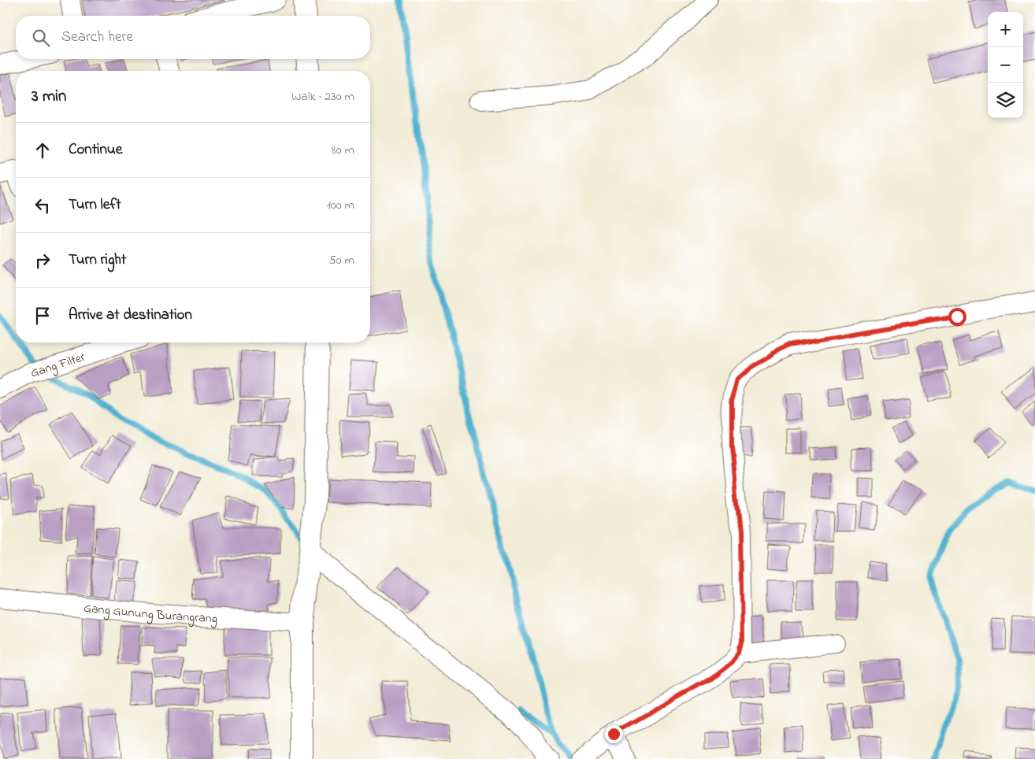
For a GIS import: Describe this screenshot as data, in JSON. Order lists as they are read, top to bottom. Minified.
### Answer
{"streets":{"street":["Gang Filter","Gang Gunung Burangrang"]},"page":{"map_buttons":["+","−"],"search":"Search here","heading":["3 min","Walk · 230 m"],"list":[["Continue","80 m"],["Turn left","100 m"],["Turn right","50 m"],"Arrive at destination"]}}
